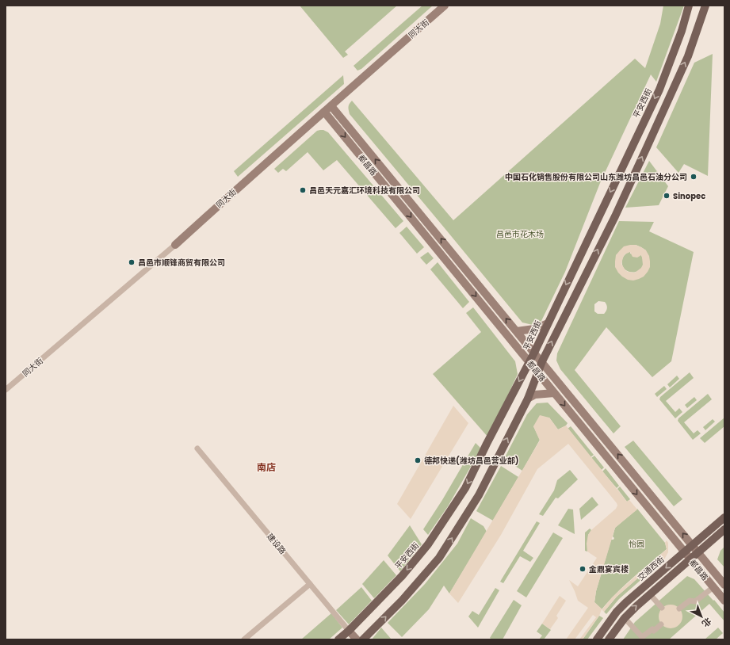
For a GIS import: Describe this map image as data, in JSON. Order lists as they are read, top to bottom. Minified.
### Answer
{"streets":{"main road":["平安西街","交通西街"],"street":["同大街","都昌路","建设路"]},"crossings":[["同大街","都昌路"],["平安西街","都昌路"],["平安西街","建设路"],["都昌路","交通西街"]],"districts":["南店"],"parks":["昌邑市花木场","怡园"],"places":["中国石化销售股份有限公司山东潍坊昌邑石油分公司","昌邑天元嘉汇环境科技有限公司","Sinopec","昌邑市顺锋商贸有限公司","德邦快递(潍坊昌邑营业部)","金鼎宴宾楼"],"north":"bottom right"}
